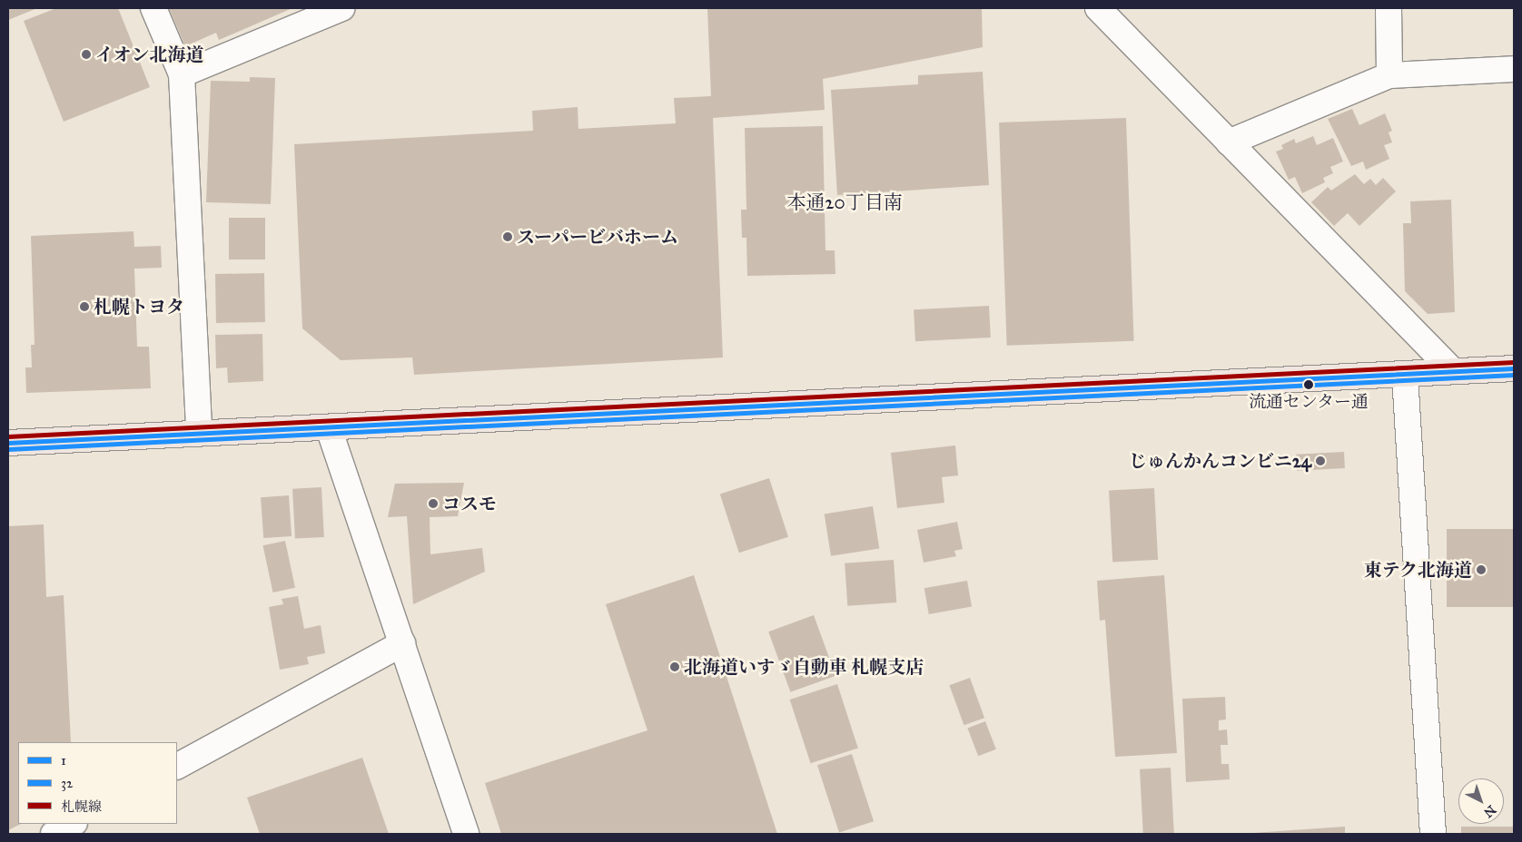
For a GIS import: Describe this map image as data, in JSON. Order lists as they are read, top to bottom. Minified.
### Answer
{"districts":["本通20丁目南"],"places":["イオン北海道","スーパービバホーム","札幌トヨタ","流通センター通","じゅんかんコンビニ24","コスモ","東テク北海道","北海道いすゞ自動車 札幌支店"],"lines":["transit line 札幌線","transit line 1","transit line 32"],"legend":["1","32","札幌線"],"north":"bottom right"}
